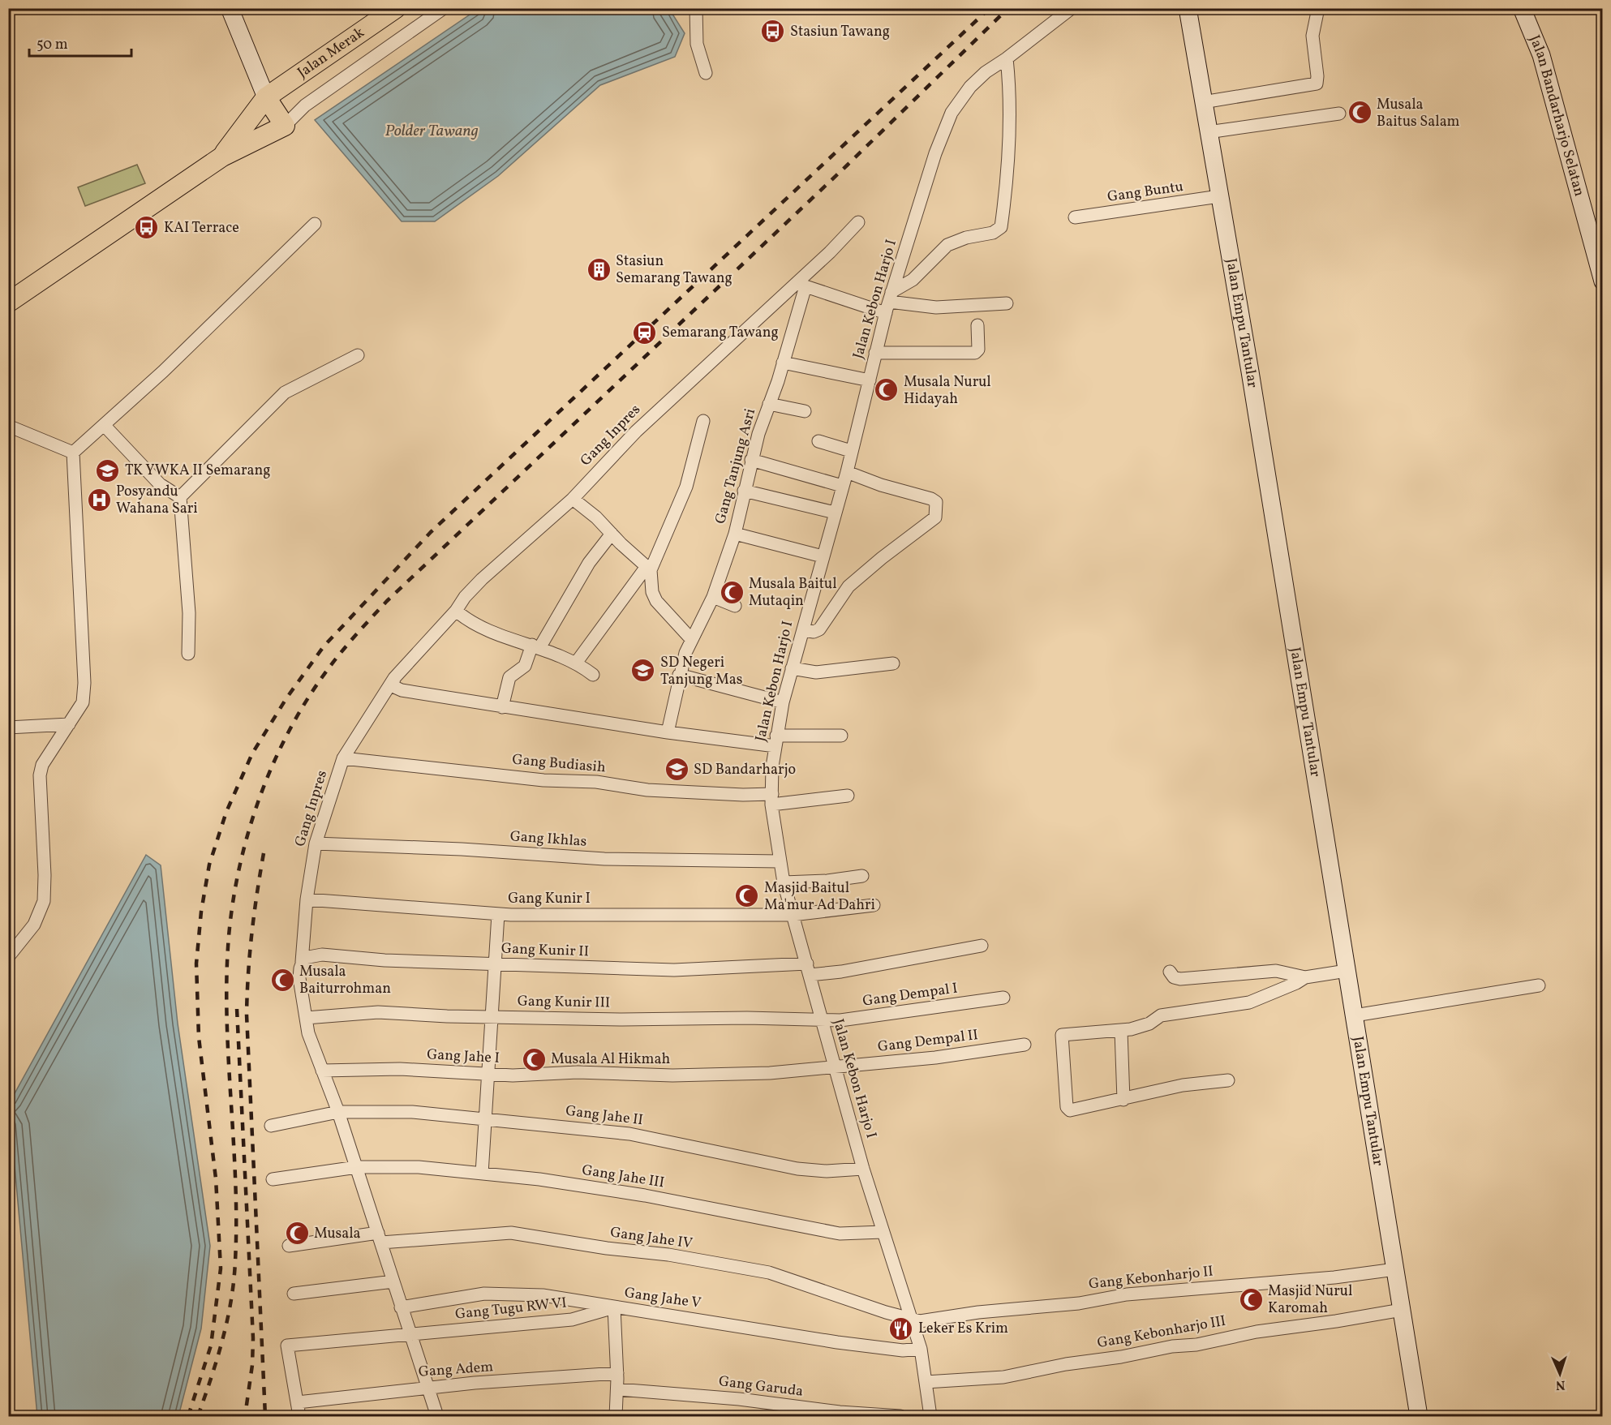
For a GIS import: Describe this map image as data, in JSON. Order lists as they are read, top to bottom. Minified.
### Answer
{"streets":{"main road":["Jalan Merak"],"street":["Jalan Bandarharjo Selatan","Gang Buntu","Jalan Kebon Harjo I","Jalan Empu Tantular","Gang Inpres","Gang Tanjung Asri","Gang Budiasih","Gang Ikhlas","Gang Kunir I","Gang Kunir II","Gang Dempal I","Gang Kunir III","Gang Dempal II","Gang Jahe I","Gang Jahe II","Gang Jahe III","Gang Jahe IV","Gang Kebonharjo II","Gang Jahe V","Gang Tugu RW VI","Gang Kebonharjo III","Gang Adem","Gang Garuda"]},"crossings":[["Gang Buntu","Jalan Empu Tantular"],["Jalan Kebon Harjo I","Gang Budiasih"],["Jalan Kebon Harjo I","Gang Ikhlas"],["Jalan Kebon Harjo I","Gang Kunir I"],["Jalan Kebon Harjo I","Gang Kunir II"],["Jalan Kebon Harjo I","Gang Dempal I"],["Jalan Kebon Harjo I","Gang Kunir III"],["Jalan Kebon Harjo I","Gang Dempal II"],["Jalan Kebon Harjo I","Gang Jahe I"],["Jalan Kebon Harjo I","Gang Jahe II"],["Jalan Kebon Harjo I","Gang Jahe III"],["Jalan Kebon Harjo I","Gang Jahe IV"],["Jalan Kebon Harjo I","Gang Kebonharjo II"],["Jalan Kebon Harjo I","Gang Jahe V"],["Jalan Kebon Harjo I","Gang Kebonharjo III"],["Jalan Empu Tantular","Gang Kebonharjo II"],["Jalan Empu Tantular","Gang Kebonharjo III"],["Gang Inpres","Gang Tanjung Asri"],["Gang Inpres","Gang Budiasih"],["Gang Inpres","Gang Ikhlas"],["Gang Inpres","Gang Kunir I"],["Gang Inpres","Gang Kunir II"],["Gang Dempal I","Gang Kunir III"],["Gang Dempal II","Gang Jahe I"],["Gang Jahe IV","Gang Kebonharjo II"],["Gang Jahe V","Gang Tugu RW VI"],["Gang Tugu RW VI","Gang Adem"]],"water":["Polder Tawang"],"places":{"bus stop":["Stasiun Tawang","KAI Terrace"],"mosque":["Musala Baitus Salam","Musala Nurul Hidayah","Musala Baitul Mutaqin","Masjid Baitul Ma'mur Ad Dahri","Musala Baiturrohman","Musala Al Hikmah","Musala","Masjid Nurul Karomah"],"building":["Stasiun Semarang Tawang"],"station":["Semarang Tawang"],"school or university":["TK YWKA II Semarang","SD Negeri Tanjung Mas","SD Bandarharjo"],"hospital":["Posyandu Wahana Sari"],"restaurant":["Leker Es Krim"]},"scale_bar":"50 m","north":"bottom"}
